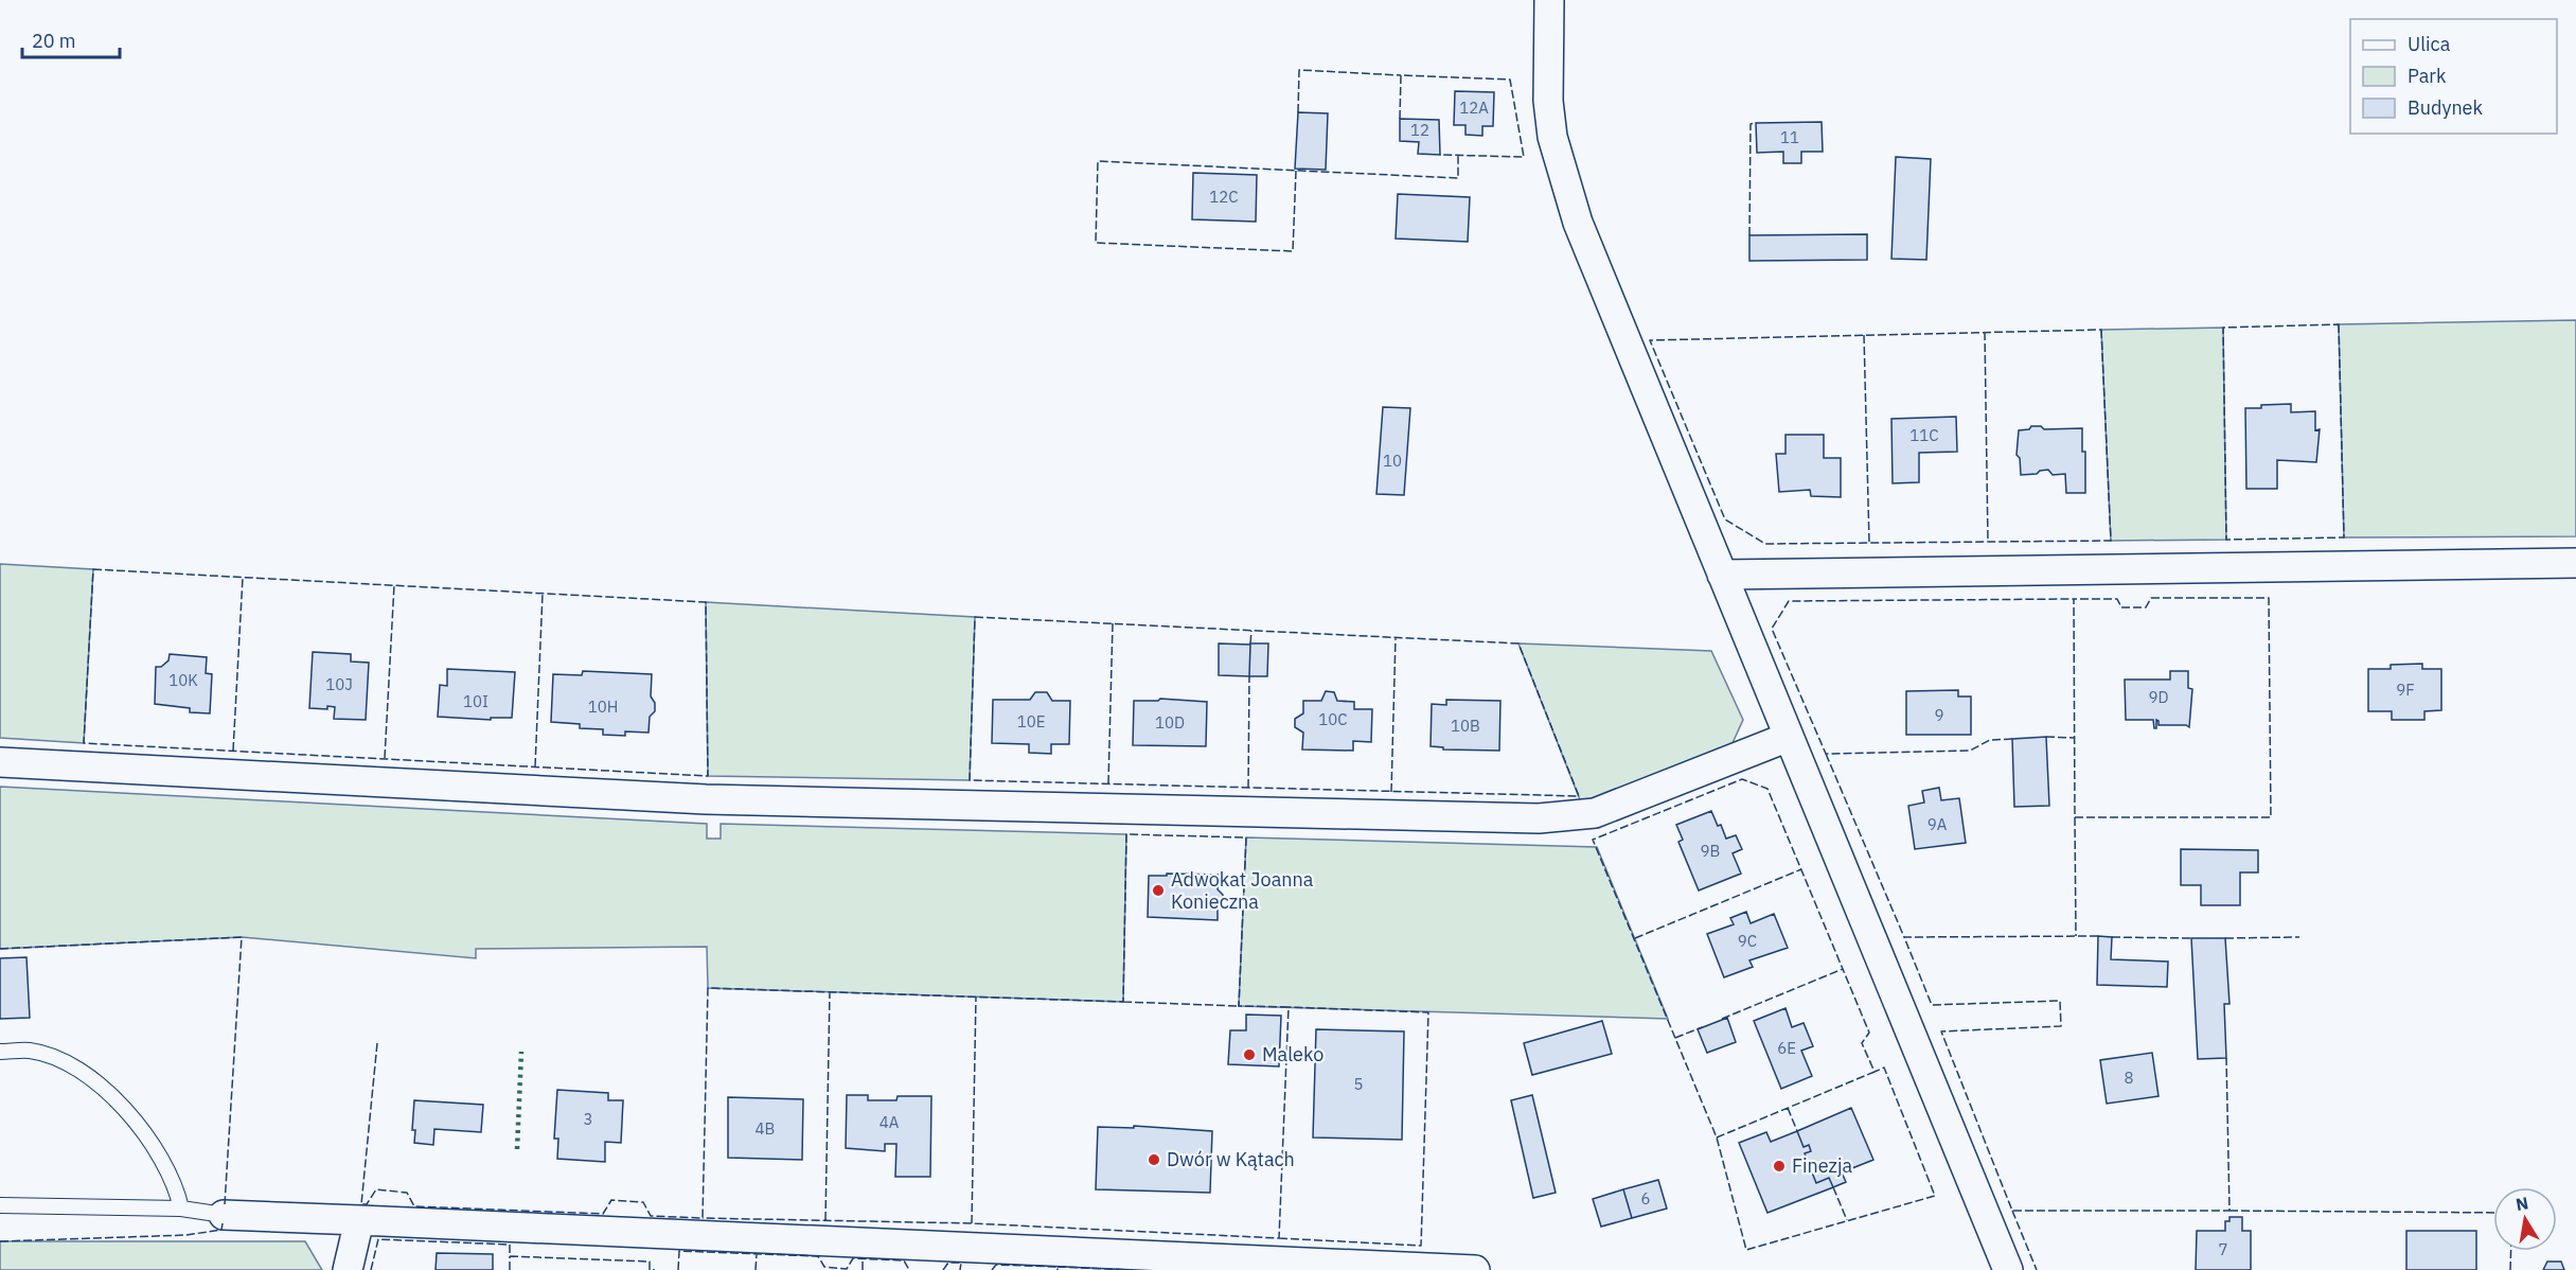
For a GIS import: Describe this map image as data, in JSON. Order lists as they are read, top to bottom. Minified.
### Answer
{"places":["Adwokat Joanna Konieczna","Maleko","Dwór w Kątach","Finezja"],"house_numbers":["12A","12","11","12C","11C","10","10K","10J","9F","9D","10I","10H","9","10C","10E","10D","10B","9A","9B","9C","6E","8","5","3","4A","4B","6","7"],"legend":["Ulica","Park","Budynek"],"scale_bar":"20 m","north":"top"}
